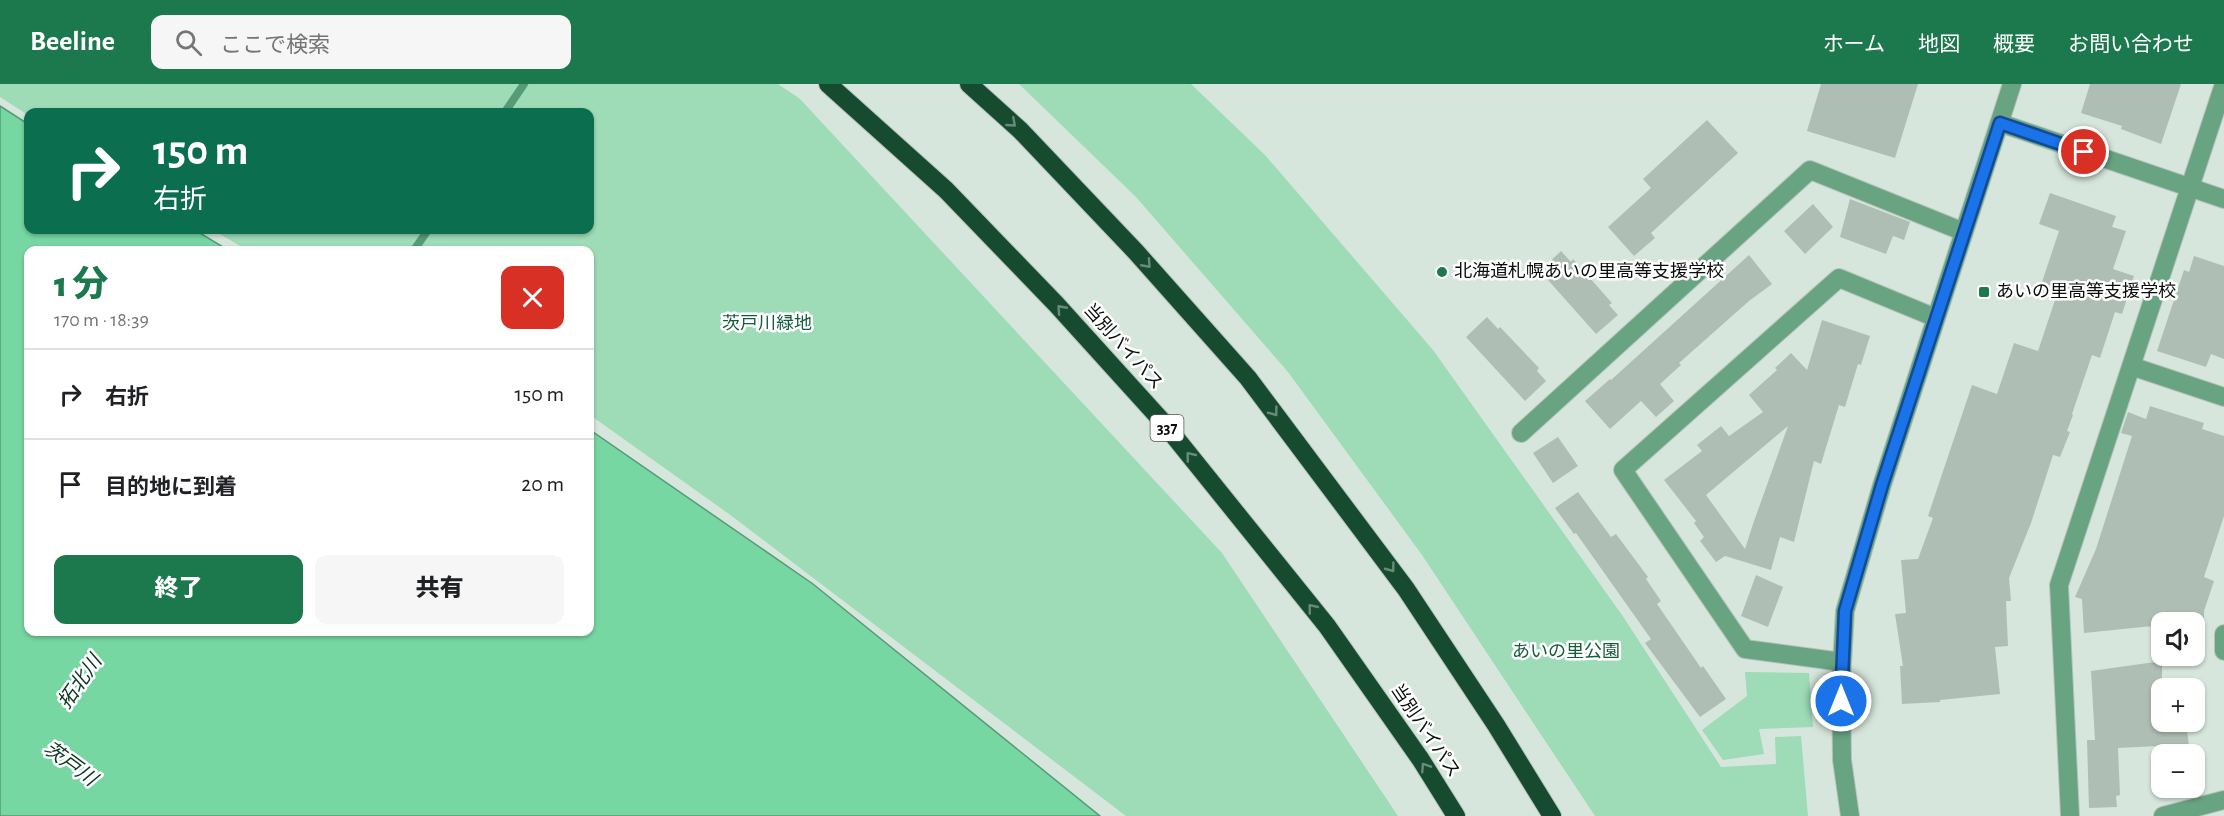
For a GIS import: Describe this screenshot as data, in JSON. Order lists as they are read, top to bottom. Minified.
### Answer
{"streets":{"highway":["当別バイパス","337"]},"water":["拓北川","茨戸川"],"parks":["茨戸川緑地","あいの里公園"],"places":{"other":["北海道札幌あいの里高等支援学校"],"transit":["あいの里高等支援学校"]},"page":{"header":"Beeline","search":"ここで検索","nav":["ホーム","地図","概要","お問い合わせ"],"turn":["150 m","右折"],"heading":["1 分","170 m · 18:39"],"list":[{"name":"右折","value":"150 m"},{"name":"目的地に到着","value":"20 m"}],"buttons":["終了","共有"],"map_buttons":["+","−"]}}
